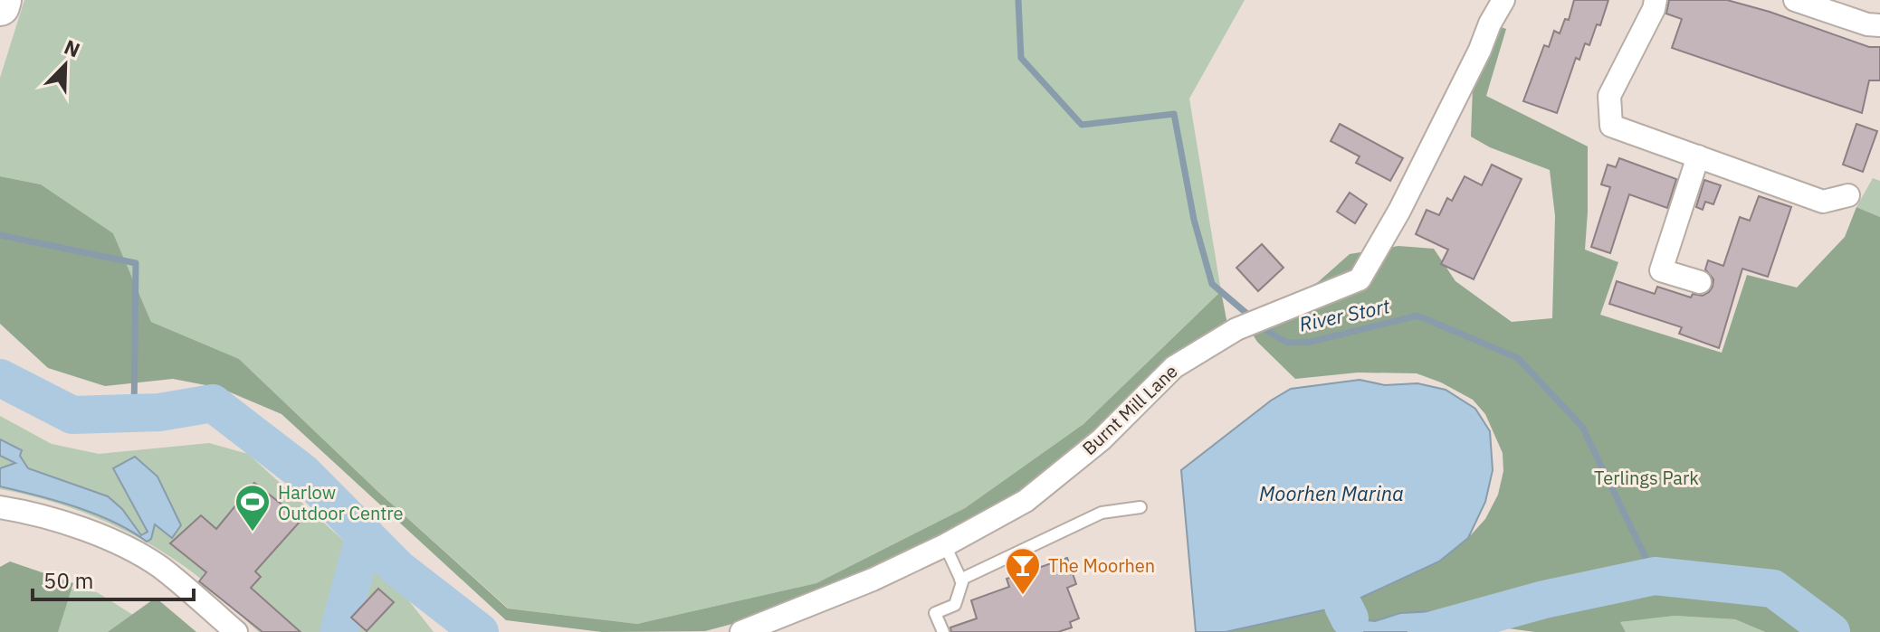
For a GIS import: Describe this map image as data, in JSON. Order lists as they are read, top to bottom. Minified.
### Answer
{"streets":{"street":["Burnt Mill Lane"]},"water":["River Stort","Moorhen Marina"],"parks":["Terlings Park"],"places":{"sports":["Harlow Outdoor Centre"],"bar":["The Moorhen"]},"scale_bar":"50 m","north":"top right"}
